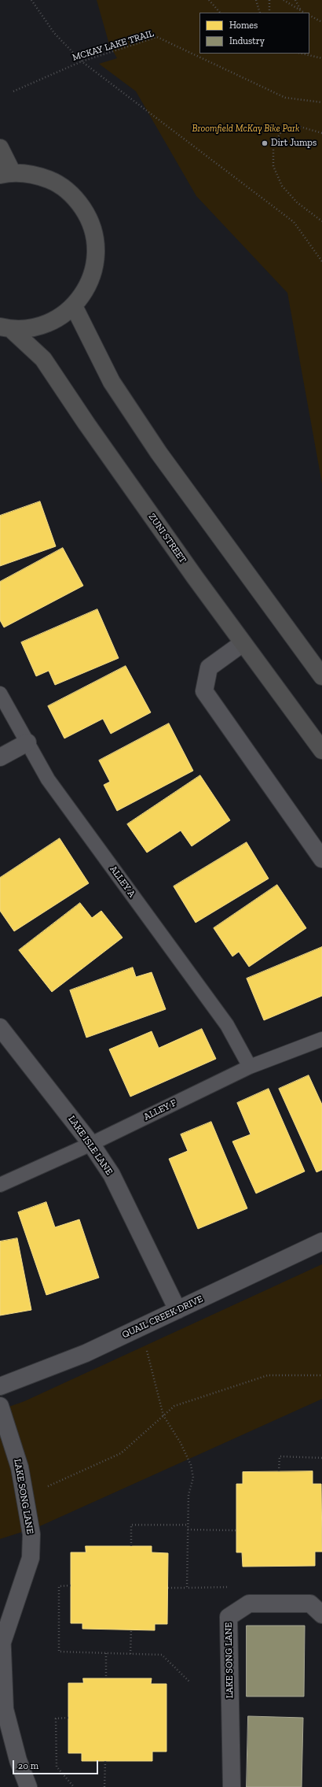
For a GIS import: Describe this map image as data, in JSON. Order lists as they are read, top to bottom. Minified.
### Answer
{"streets":{"main road":["ZUNI STREET"],"street":["LAKE ISLE LANE","QUAIL CREEK DRIVE","LAKE SONG LANE"],"lane":["ALLEY A","ALLEY F"],"path":["MCKAY LAKE TRAIL"]},"crossings":[["ALLEY A","ALLEY F"],["ALLEY F","LAKE ISLE LANE"],["LAKE ISLE LANE","QUAIL CREEK DRIVE"]],"parks":["Broomfield McKay Bike Park"],"places":["Dirt Jumps"],"legend":["Homes","Industry"],"scale_bar":"20 m"}
